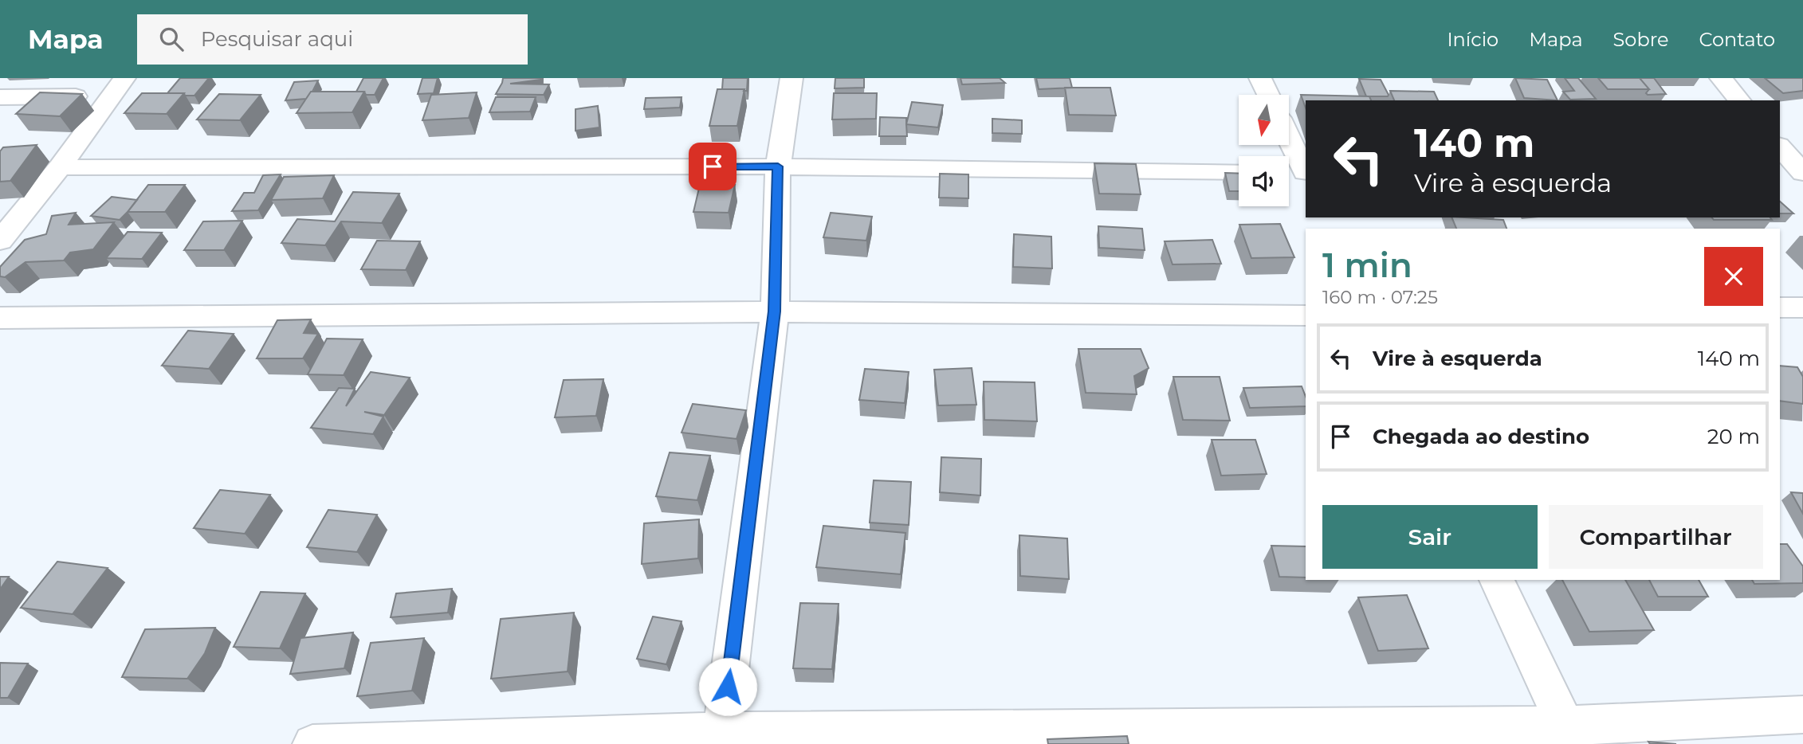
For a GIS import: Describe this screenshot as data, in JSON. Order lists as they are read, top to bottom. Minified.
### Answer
{"north":"bottom","page":{"header":"Mapa","search":"Pesquisar aqui","nav":["Início","Mapa","Sobre","Contato"],"turn":["140 m","Vire à esquerda"],"heading":["1 min","160 m · 07:25"],"list":[{"name":"Vire à esquerda","value":"140 m"},{"name":"Chegada ao destino","value":"20 m"}],"buttons":["Sair","Compartilhar"]}}
